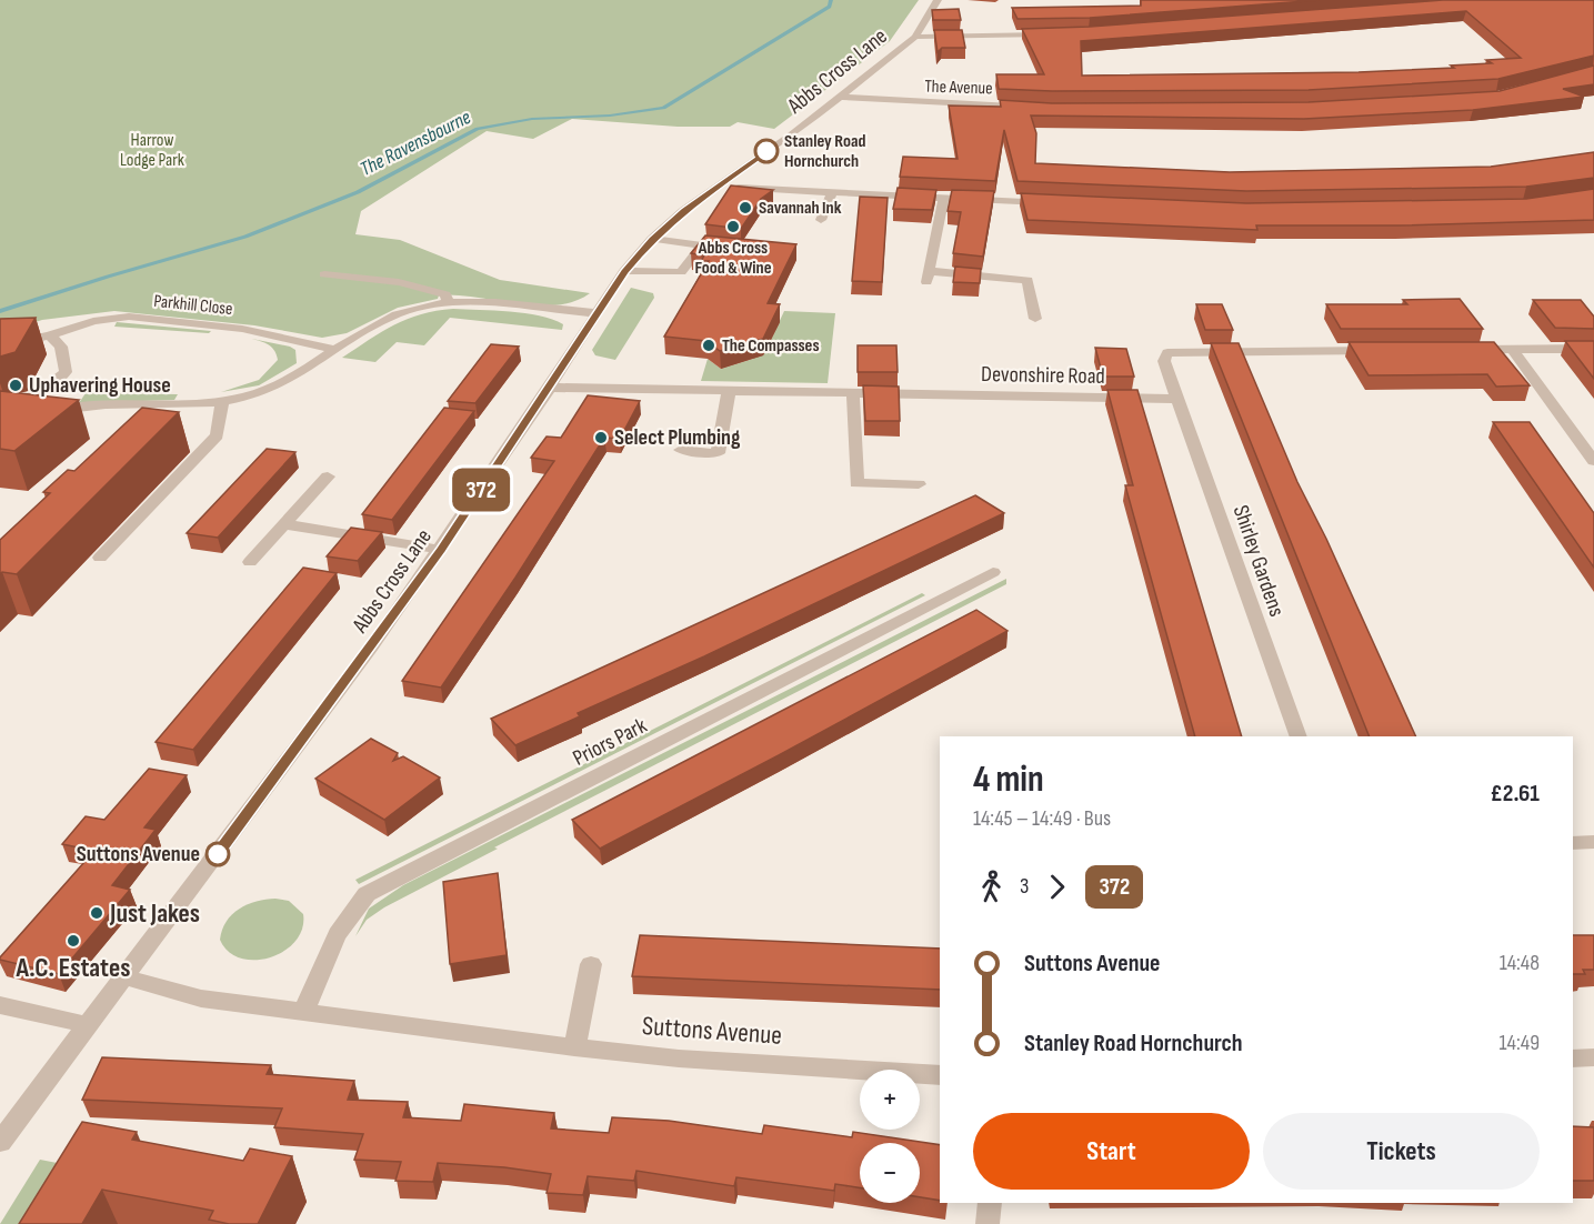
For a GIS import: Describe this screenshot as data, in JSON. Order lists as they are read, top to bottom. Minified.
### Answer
{"streets":{"street":["Abbs Cross Lane","The Avenue","Parkhill Close","Devonshire Road","Shirley Gardens","Priors Park","Suttons Avenue"]},"crossings":[["Abbs Cross Lane","The Avenue"],["Abbs Cross Lane","Devonshire Road"],["Abbs Cross Lane","Suttons Avenue"],["Devonshire Road","Shirley Gardens"],["Priors Park","Suttons Avenue"]],"water":["The Ravensbourne"],"parks":["Harrow Lodge Park"],"places":["Stanley Road Hornchurch","Savannah Ink","Abbs Cross Food & Wine","The Compasses","Uphavering House","Select Plumbing","Suttons Avenue","Just Jakes","A.C. Estates"],"lines":["bus line 372"],"page":{"on_map":"372","heading":["4 min","14:45 – 14:49 · Bus","£2.61"],"legs":["3","372"],"list":[{"name":"Suttons Avenue","value":"14:48"},{"name":"Stanley Road Hornchurch","value":"14:49"}],"map_buttons":["+","−"],"buttons":["Start","Tickets"]}}
